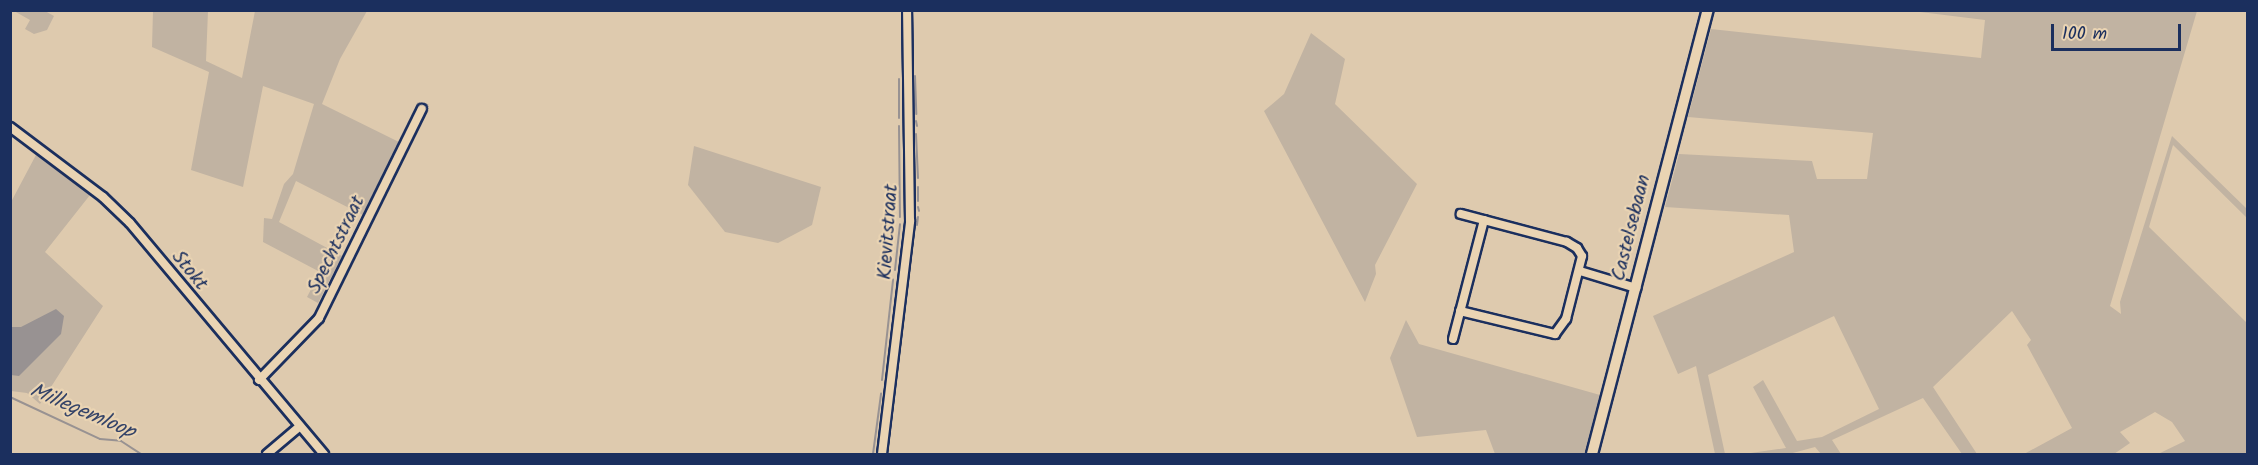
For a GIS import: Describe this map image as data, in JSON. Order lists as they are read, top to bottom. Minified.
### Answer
{"streets":{"street":["Castelsebaan","Kievitstraat","Spechtstraat","Stokt"]},"crossings":[["Spechtstraat","Stokt"]],"water":["Millegemloop"],"scale_bar":"100 m"}
